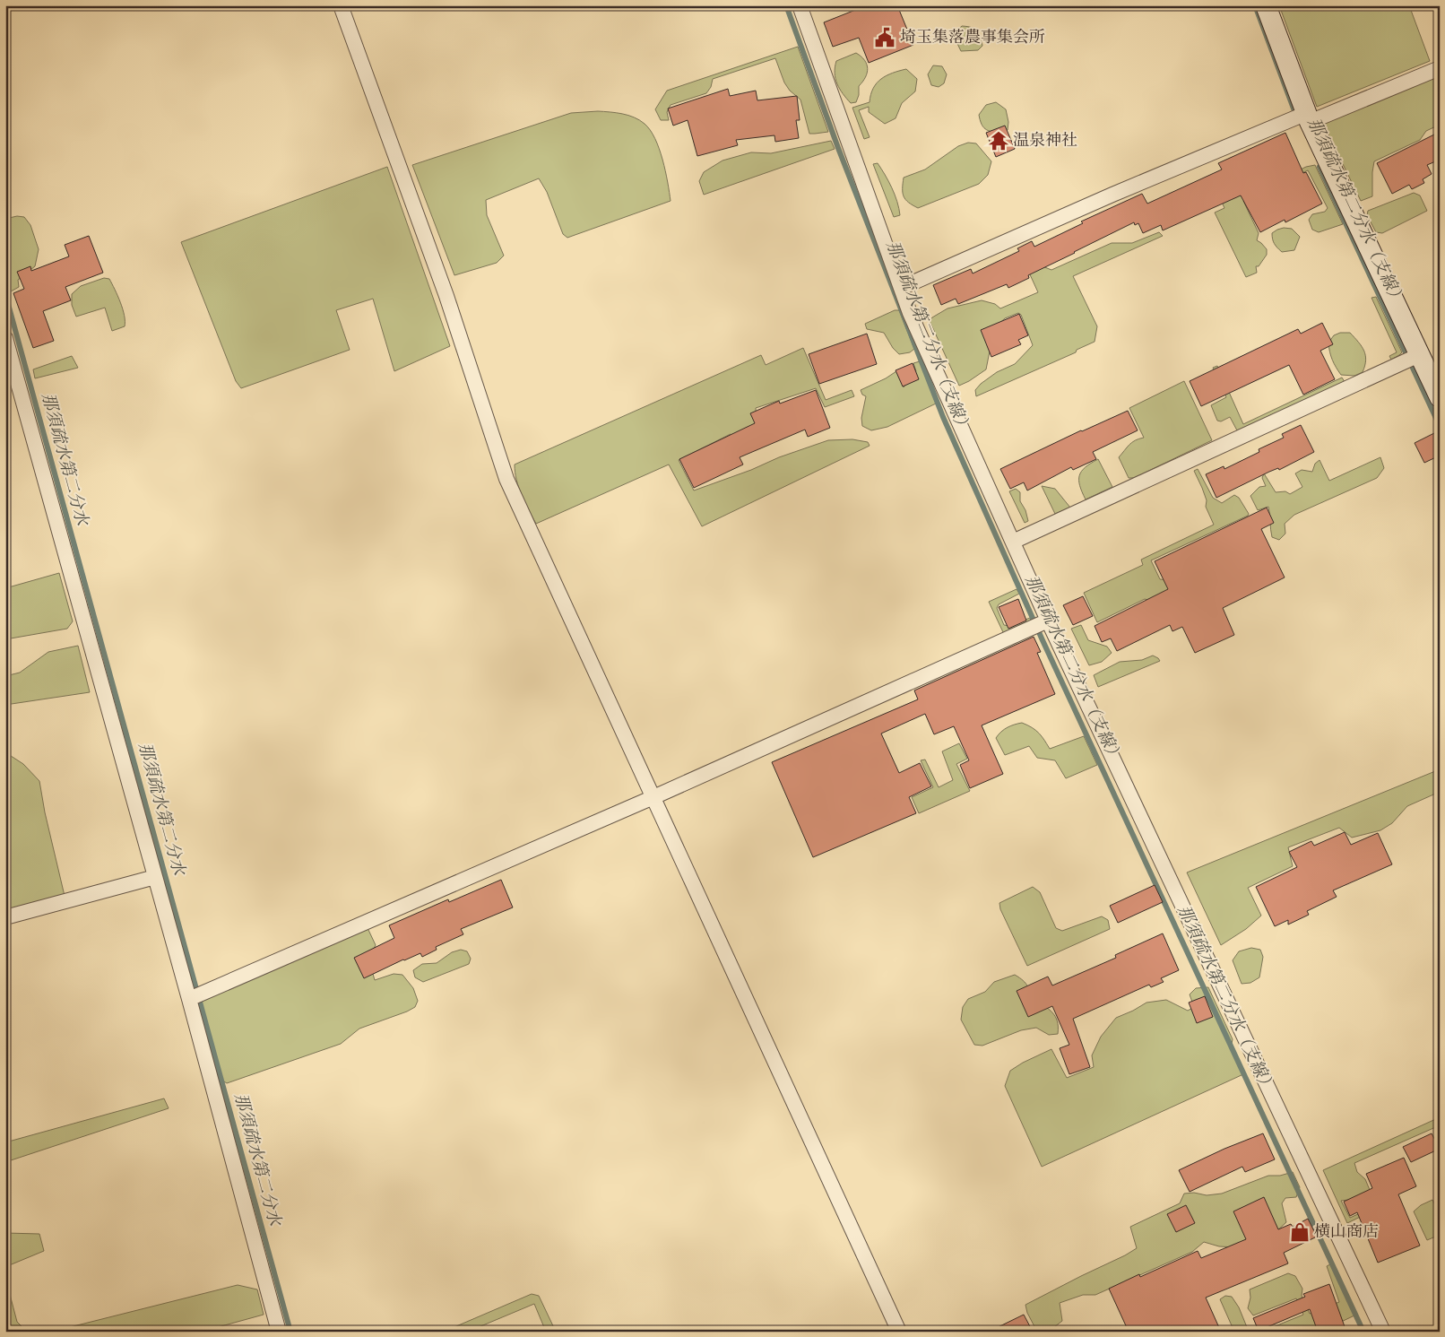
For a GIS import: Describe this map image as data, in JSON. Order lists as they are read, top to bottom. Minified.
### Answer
{"water":["那須疏水第二分水（支線）","那須疏水第二分水"],"places":{"public building":["埼玉集落農事集会所"],"temple":["温泉神社"],"shop":["横山商店"]}}
